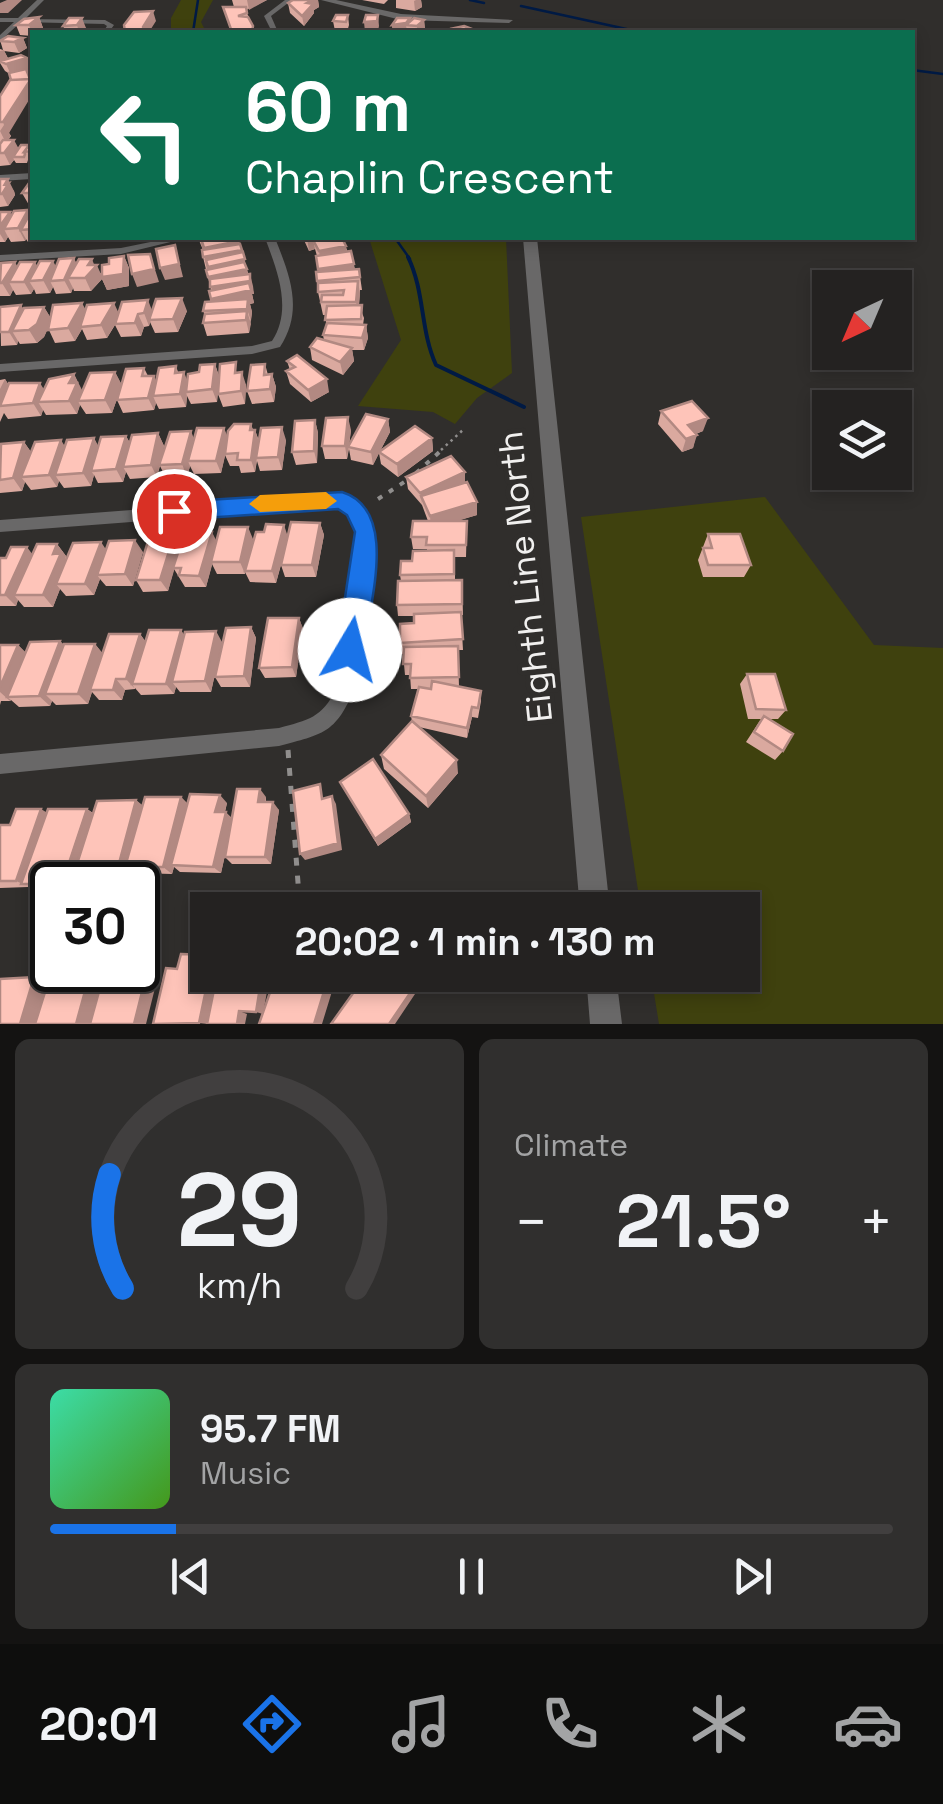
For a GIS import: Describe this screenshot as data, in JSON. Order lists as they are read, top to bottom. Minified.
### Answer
{"streets":{"street":["Eighth Line North"]},"north":"bottom left","page":{"turn":["60 m","Chaplin Crescent"],"limit":"30","trip":"20:02 · 1 min · 130 m","tile":"Climate","heat":["−","21.5°","+"],"song":["95.7 FM","Music"],"tabs":"20:01","gauge":["29","km/h"]}}
